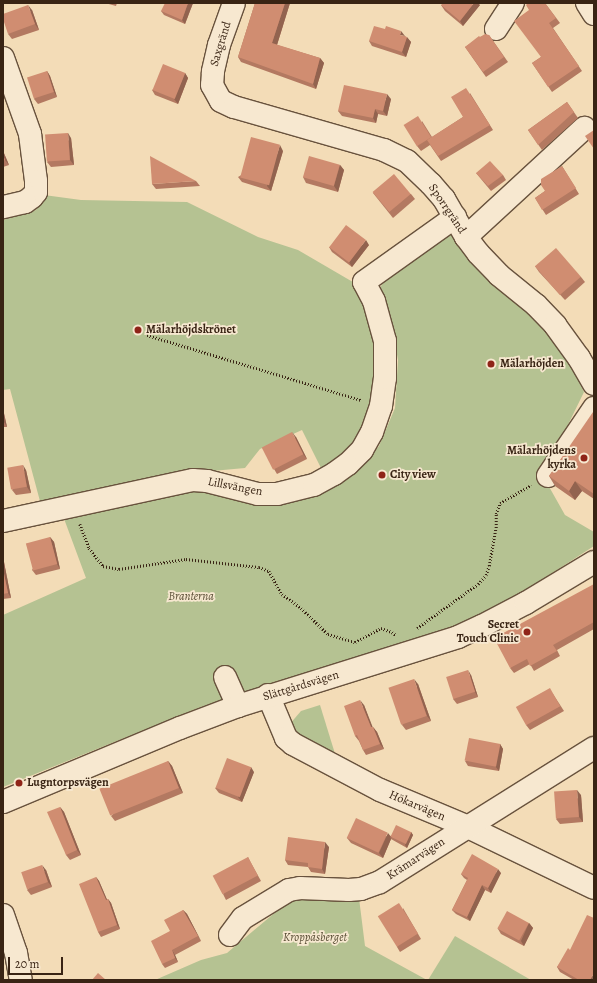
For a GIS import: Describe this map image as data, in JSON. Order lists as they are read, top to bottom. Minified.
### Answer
{"streets":{"street":["Saxgränd","Sporrgränd","Lillsvängen","Slättgårdsvägen","Hökarvägen","Krämarvägen"]},"crossings":[["Saxgränd","Sporrgränd"],["Sporrgränd","Lillsvängen"],["Slättgårdsvägen","Hökarvägen"],["Hökarvägen","Krämarvägen"]],"parks":["Branterna","Kroppåsberget"],"places":["Mälarhöjdskrönet","Mälarhöjden","Mälarhöjdens kyrka","City view","Secret Touch Clinic","Lugntorpsvägen"],"scale_bar":"20 m"}
